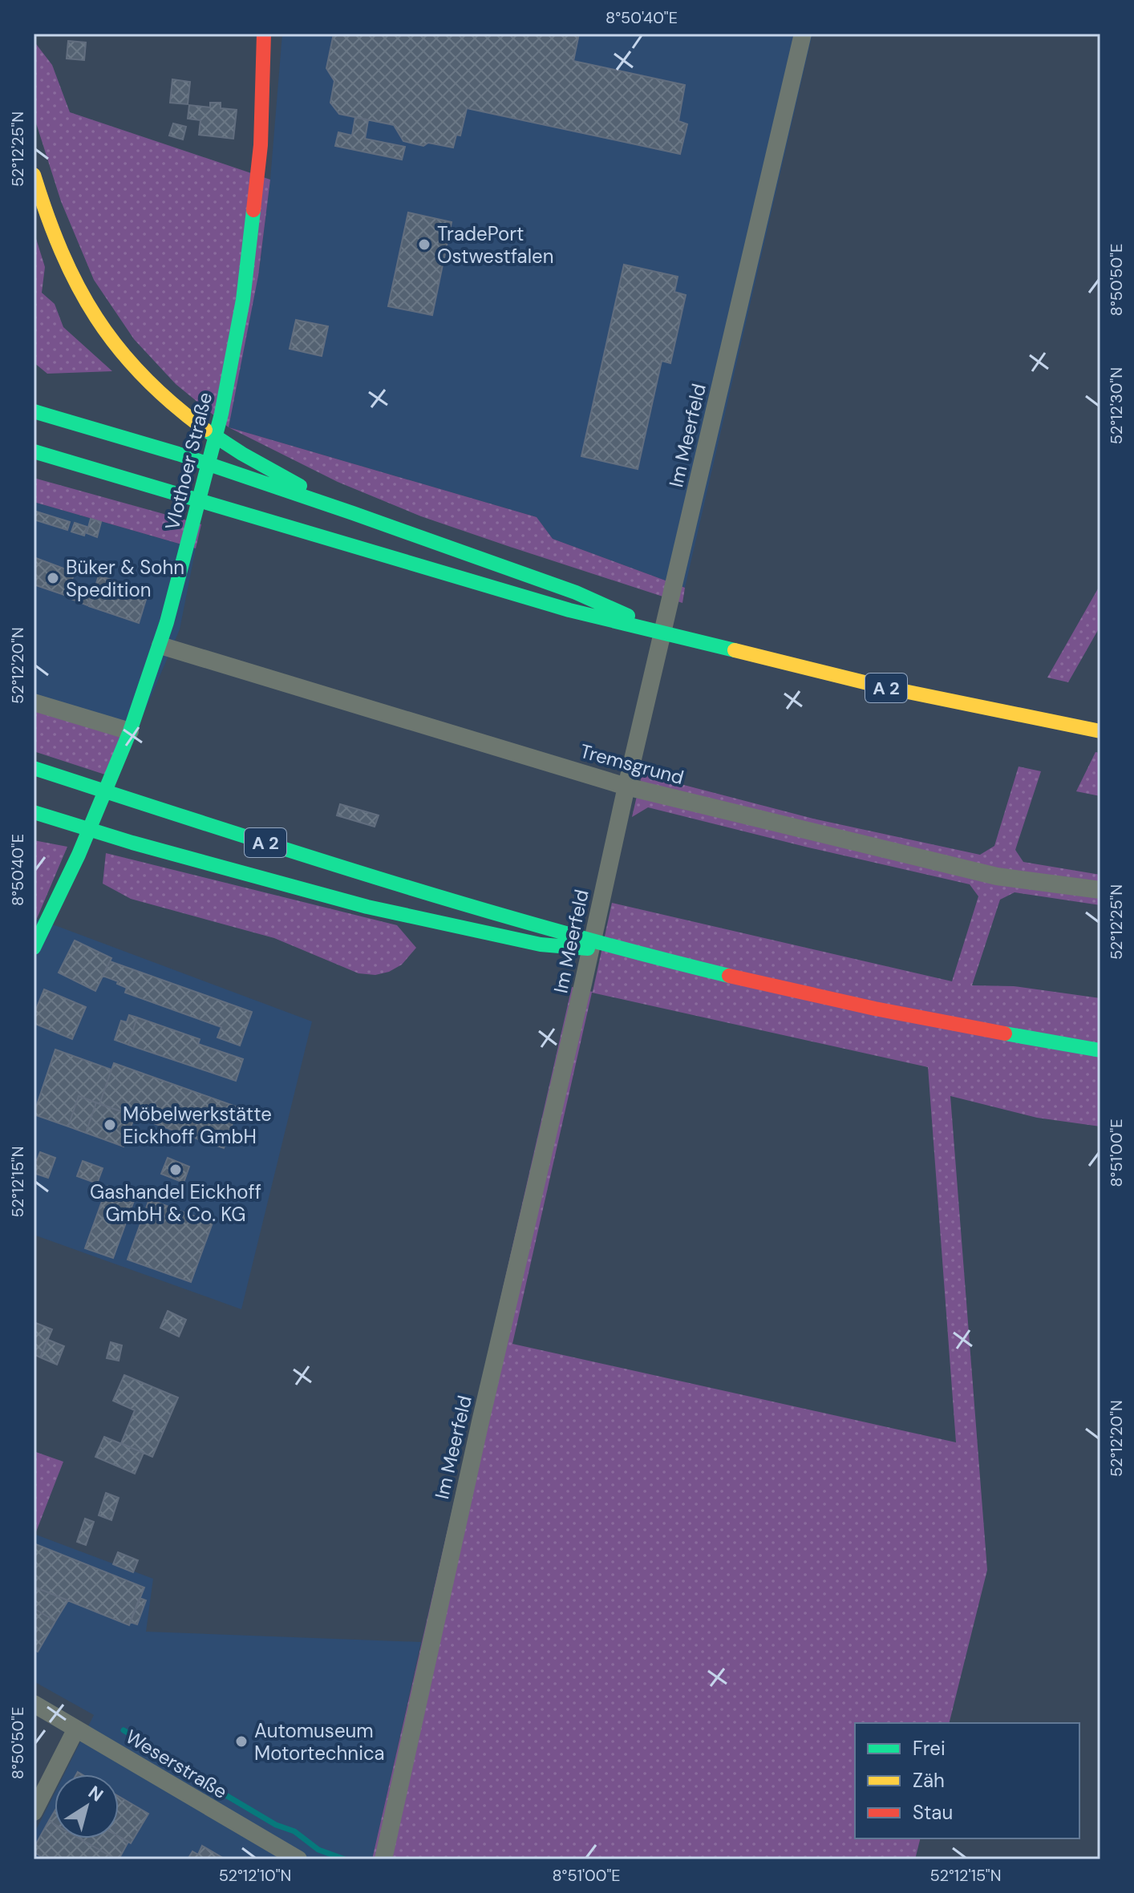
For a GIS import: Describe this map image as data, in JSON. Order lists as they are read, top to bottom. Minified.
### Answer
{"streets":{"main road":["Vlothoer Straße","A 2"],"street":["Im Meerfeld","Tremsgrund","Weserstraße"]},"crossings":[["Im Meerfeld","Tremsgrund"],["Vlothoer Straße","Tremsgrund"]],"places":["TradePort Ostwestfalen","Büker & Sohn Spedition","Möbelwerkstätte Eickhoff GmbH","Gashandel Eickhoff GmbH & Co. KG","Automuseum Motortechnica"],"legend":["Frei","Zäh","Stau"],"north":"top right","coordinates":["8°50'40\"E","52°12'25\"N","8°50'50\"E","52°12'30\"N","52°12'20\"N","8°51'00\"E","52°12'15\"N","52°12'10\"N"]}
